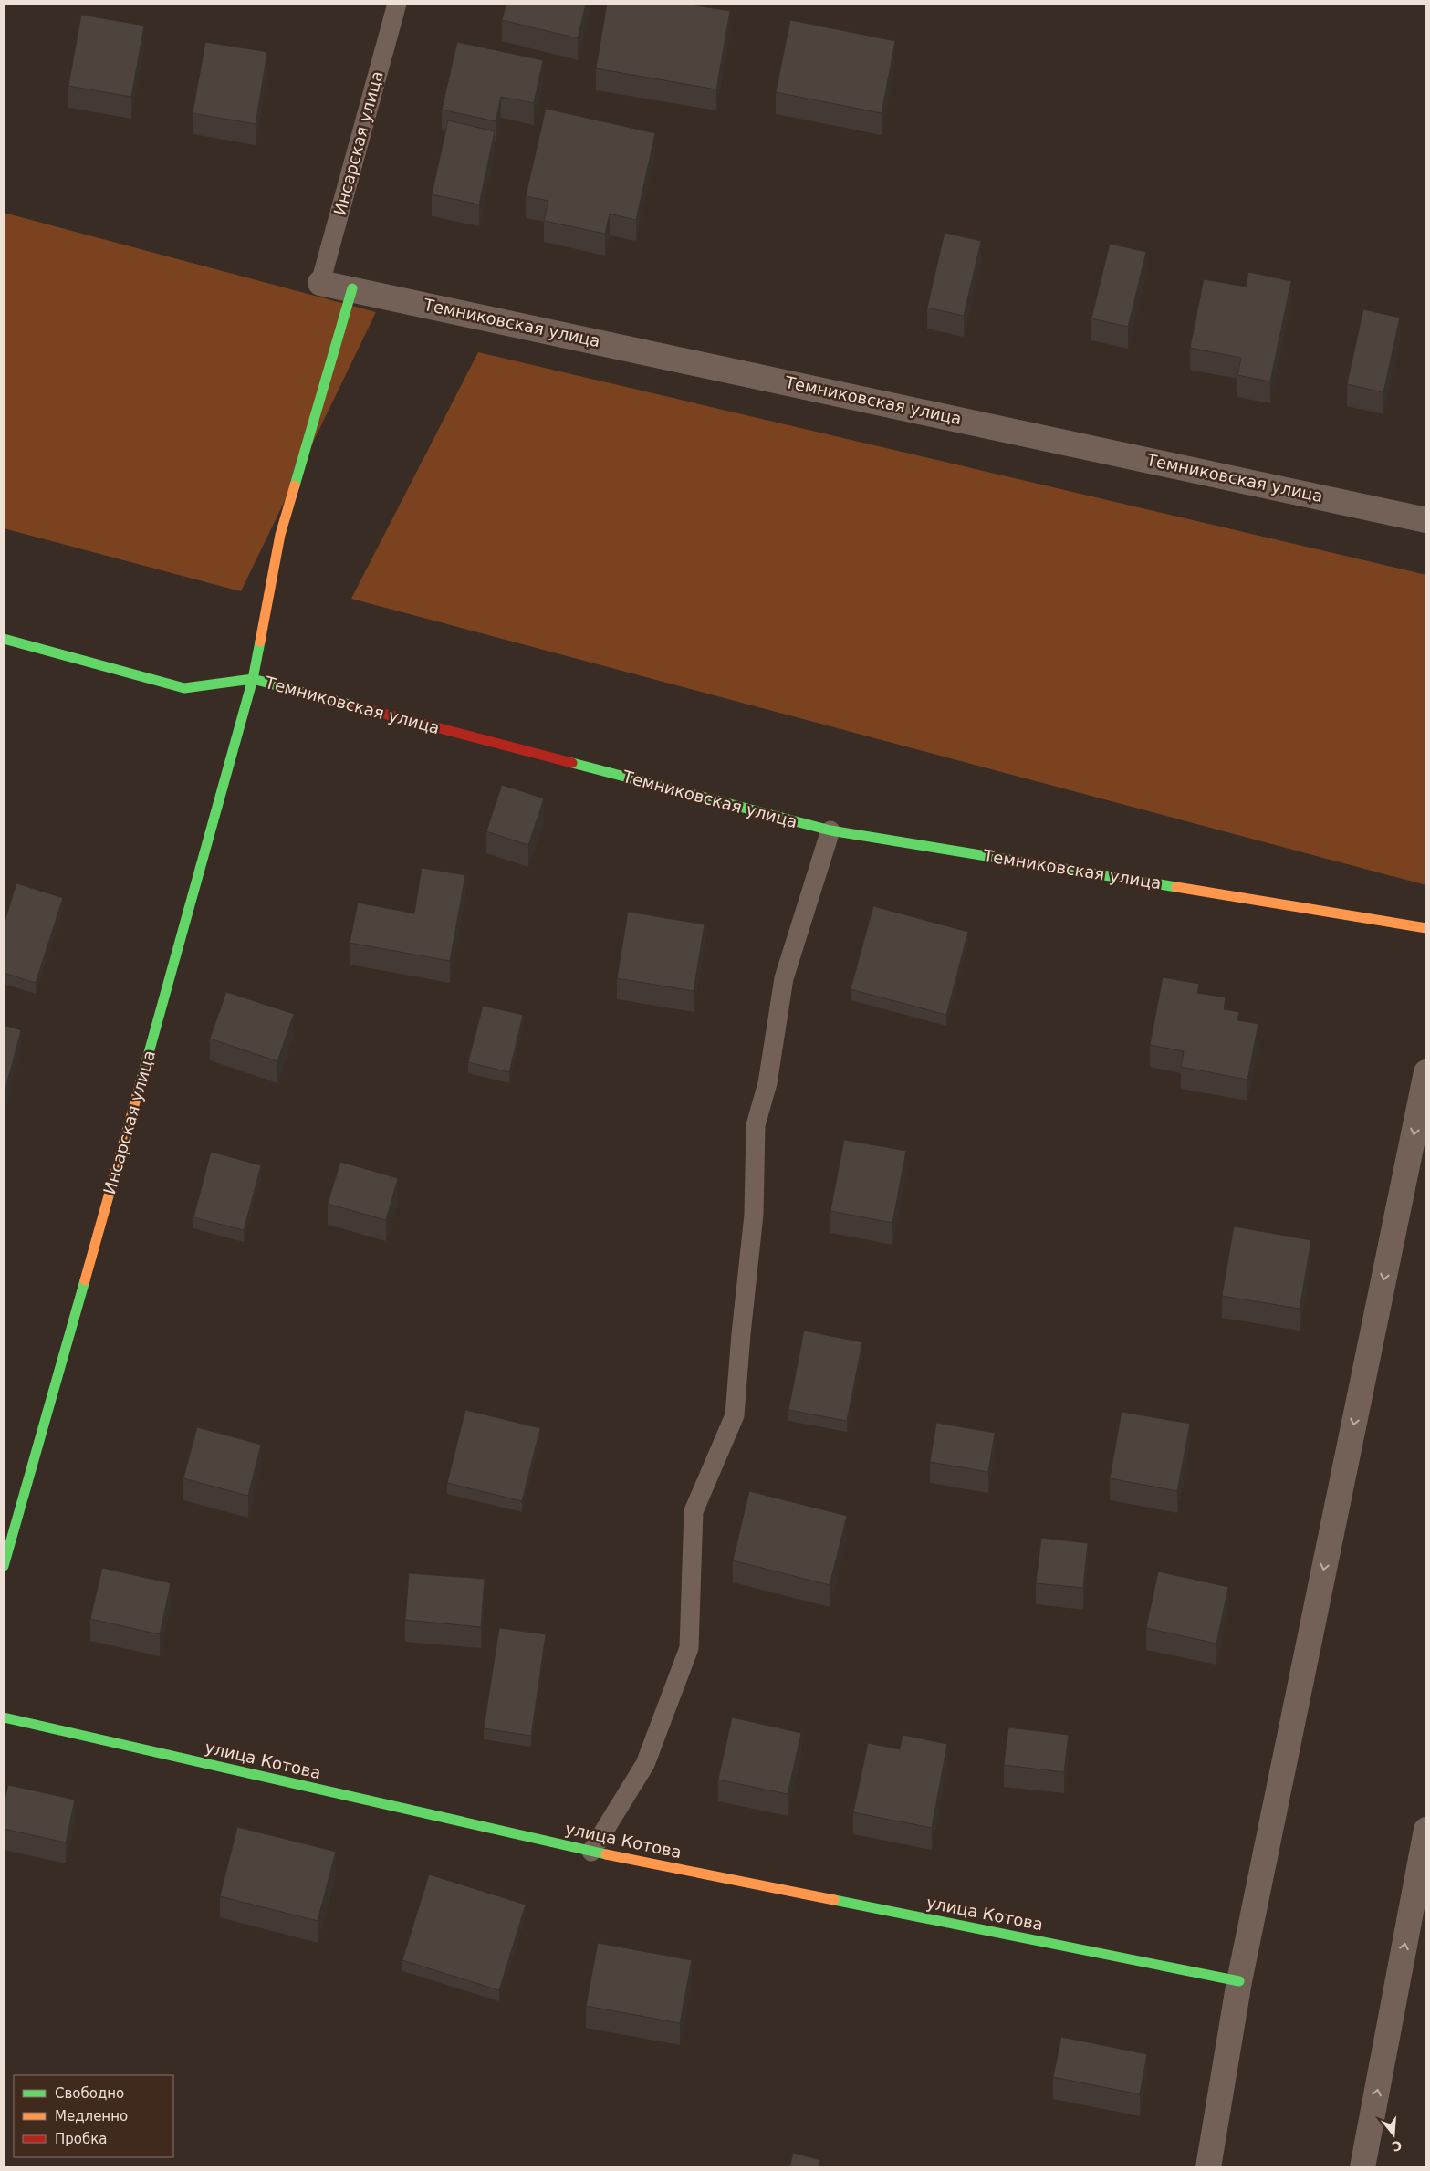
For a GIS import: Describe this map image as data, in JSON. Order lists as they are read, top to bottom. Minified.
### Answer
{"streets":{"street":["Инсарская улица","Темниковская улица","улица Котова"]},"crossings":[["Инсарская улица","Темниковская улица"]],"legend":["Свободно","Медленно","Пробка"],"north":"bottom"}
